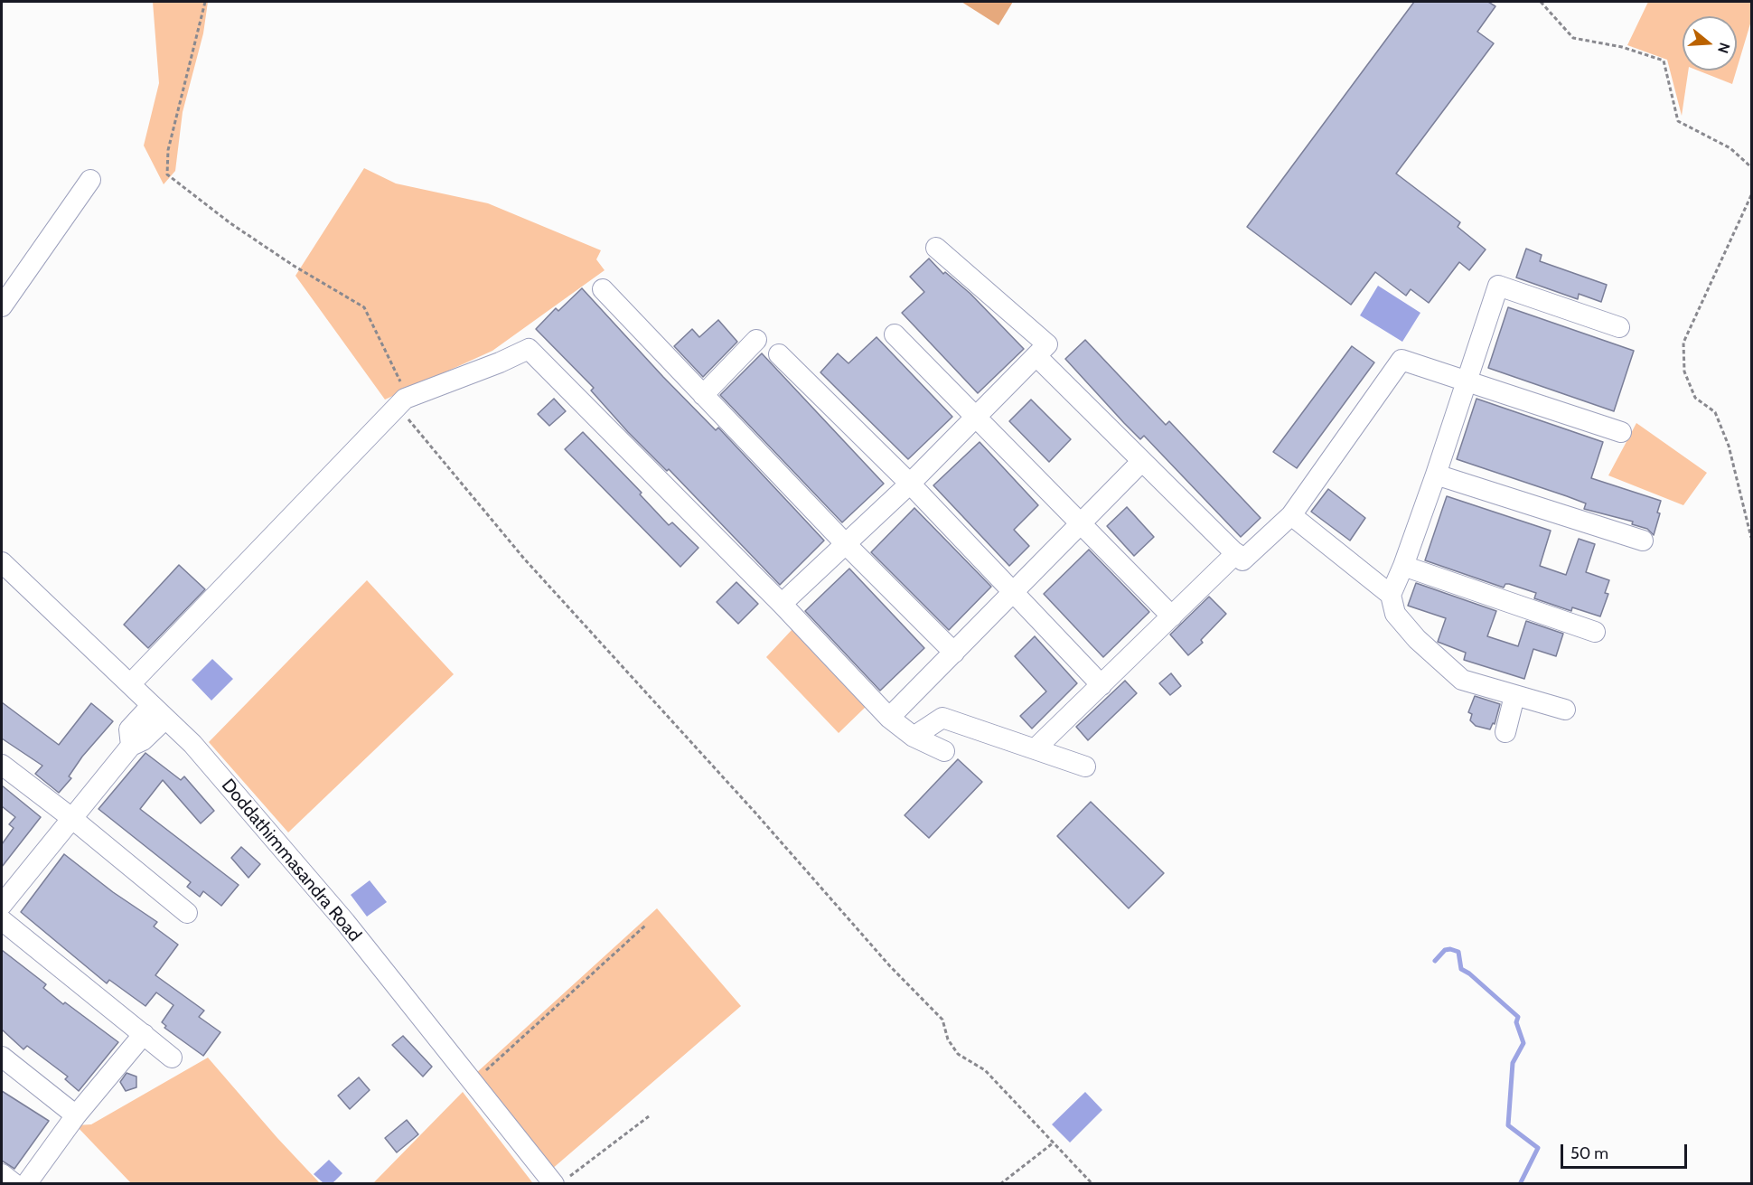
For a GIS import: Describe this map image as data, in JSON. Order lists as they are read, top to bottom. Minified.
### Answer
{"streets":{"street":["Doddathimmasandra Road"]},"scale_bar":"50 m","north":"right"}
